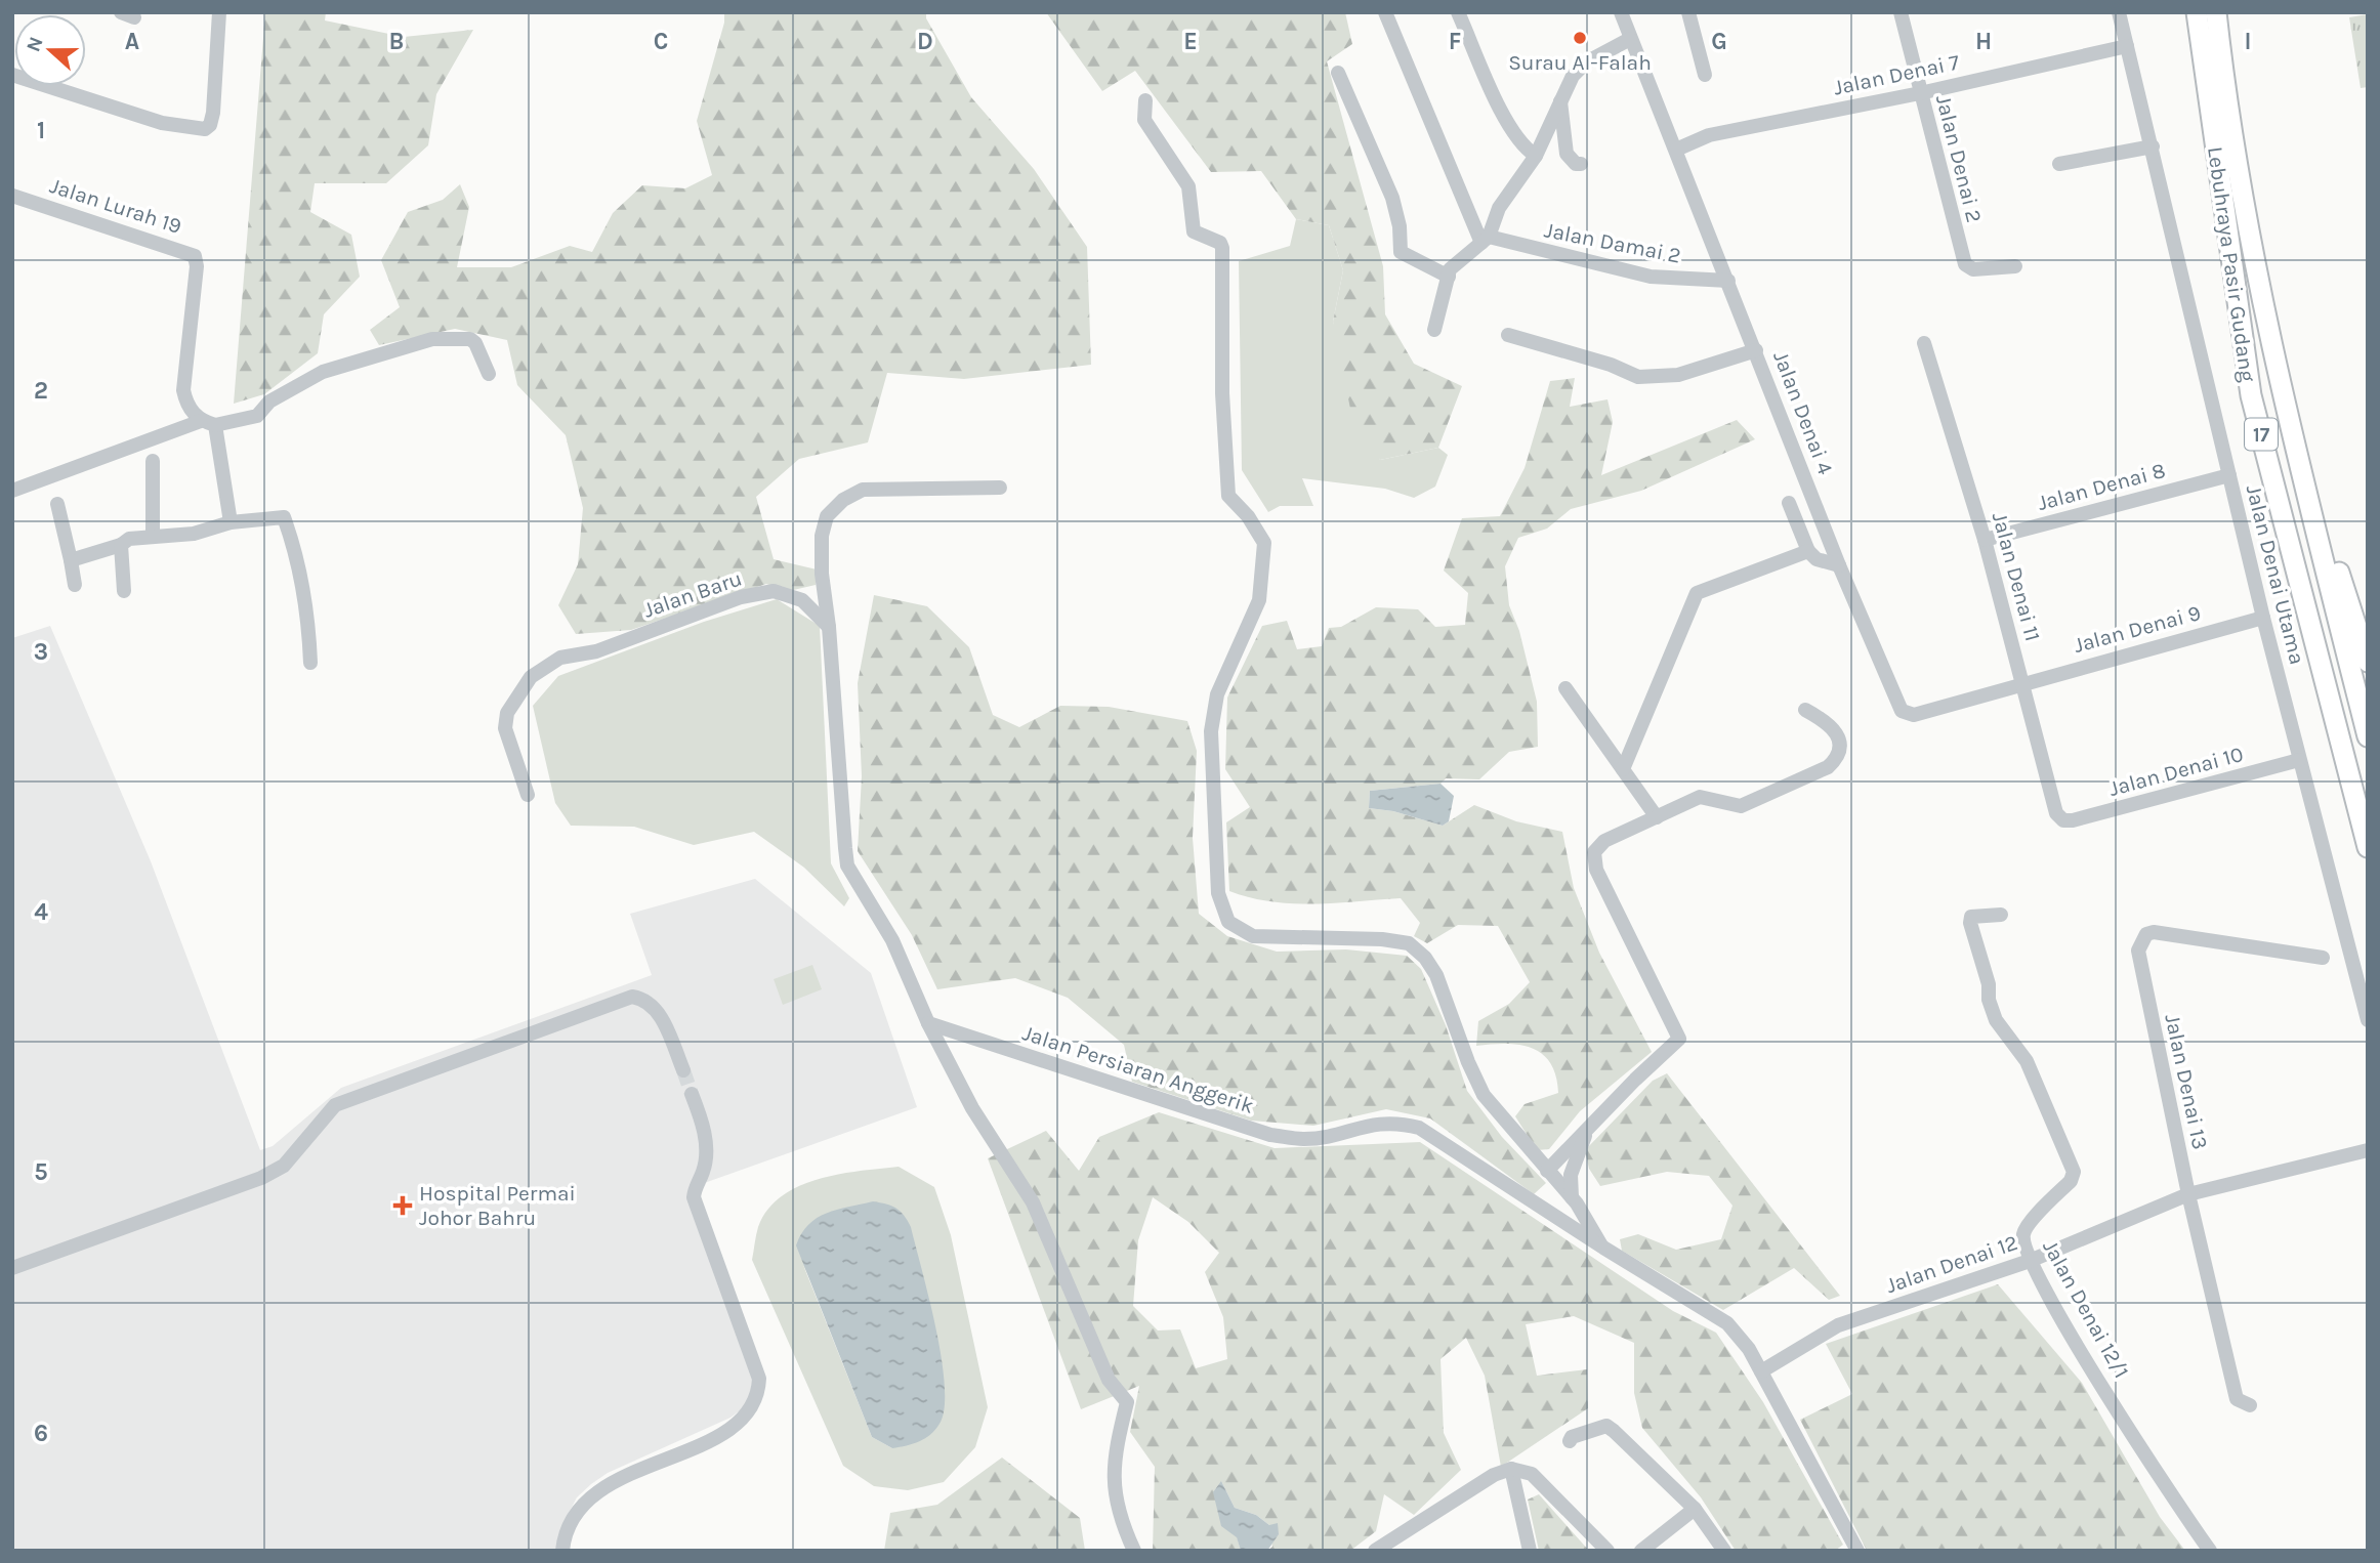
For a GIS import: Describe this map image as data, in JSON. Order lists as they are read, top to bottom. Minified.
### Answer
{"streets":{"highway":["Lebuhraya Pasir Gudang","17"],"street":["Jalan Denai 7","Jalan Denai 2","Jalan Lurah 19","Jalan Damai 2","Jalan Denai 4","Jalan Denai 8","Jalan Denai Utama","Jalan Denai 11","Jalan Baru","Jalan Denai 9","Jalan Denai 10","Jalan Persiaran Anggerik","Jalan Denai 13","Jalan Denai 12","Jalan Denai 12/1"]},"crossings":[["Jalan Denai 7","Jalan Denai 2"],["Jalan Denai 7","Jalan Denai 4"],["Jalan Denai 7","Jalan Denai Utama"],["Jalan Damai 2","Jalan Denai 4"],["Jalan Denai 4","Jalan Denai 11"],["Jalan Denai 4","Jalan Denai 9"],["Jalan Denai 8","Jalan Denai Utama"],["Jalan Denai 8","Jalan Denai 11"],["Jalan Denai Utama","Jalan Denai 9"],["Jalan Denai Utama","Jalan Denai 10"],["Jalan Denai 11","Jalan Denai 9"],["Jalan Denai 11","Jalan Denai 10"],["Jalan Persiaran Anggerik","Jalan Denai 12"],["Jalan Denai 13","Jalan Denai 12"],["Jalan Denai 12","Jalan Denai 12/1"]],"places":{"other":["Surau Al-Falah"],"health":["Hospital Permai Johor Bahru"]},"north":"left","grid":{"columns":["A","B","C","D","E","F","G","H","I"],"rows":["1","2","3","4","5","6"]}}
